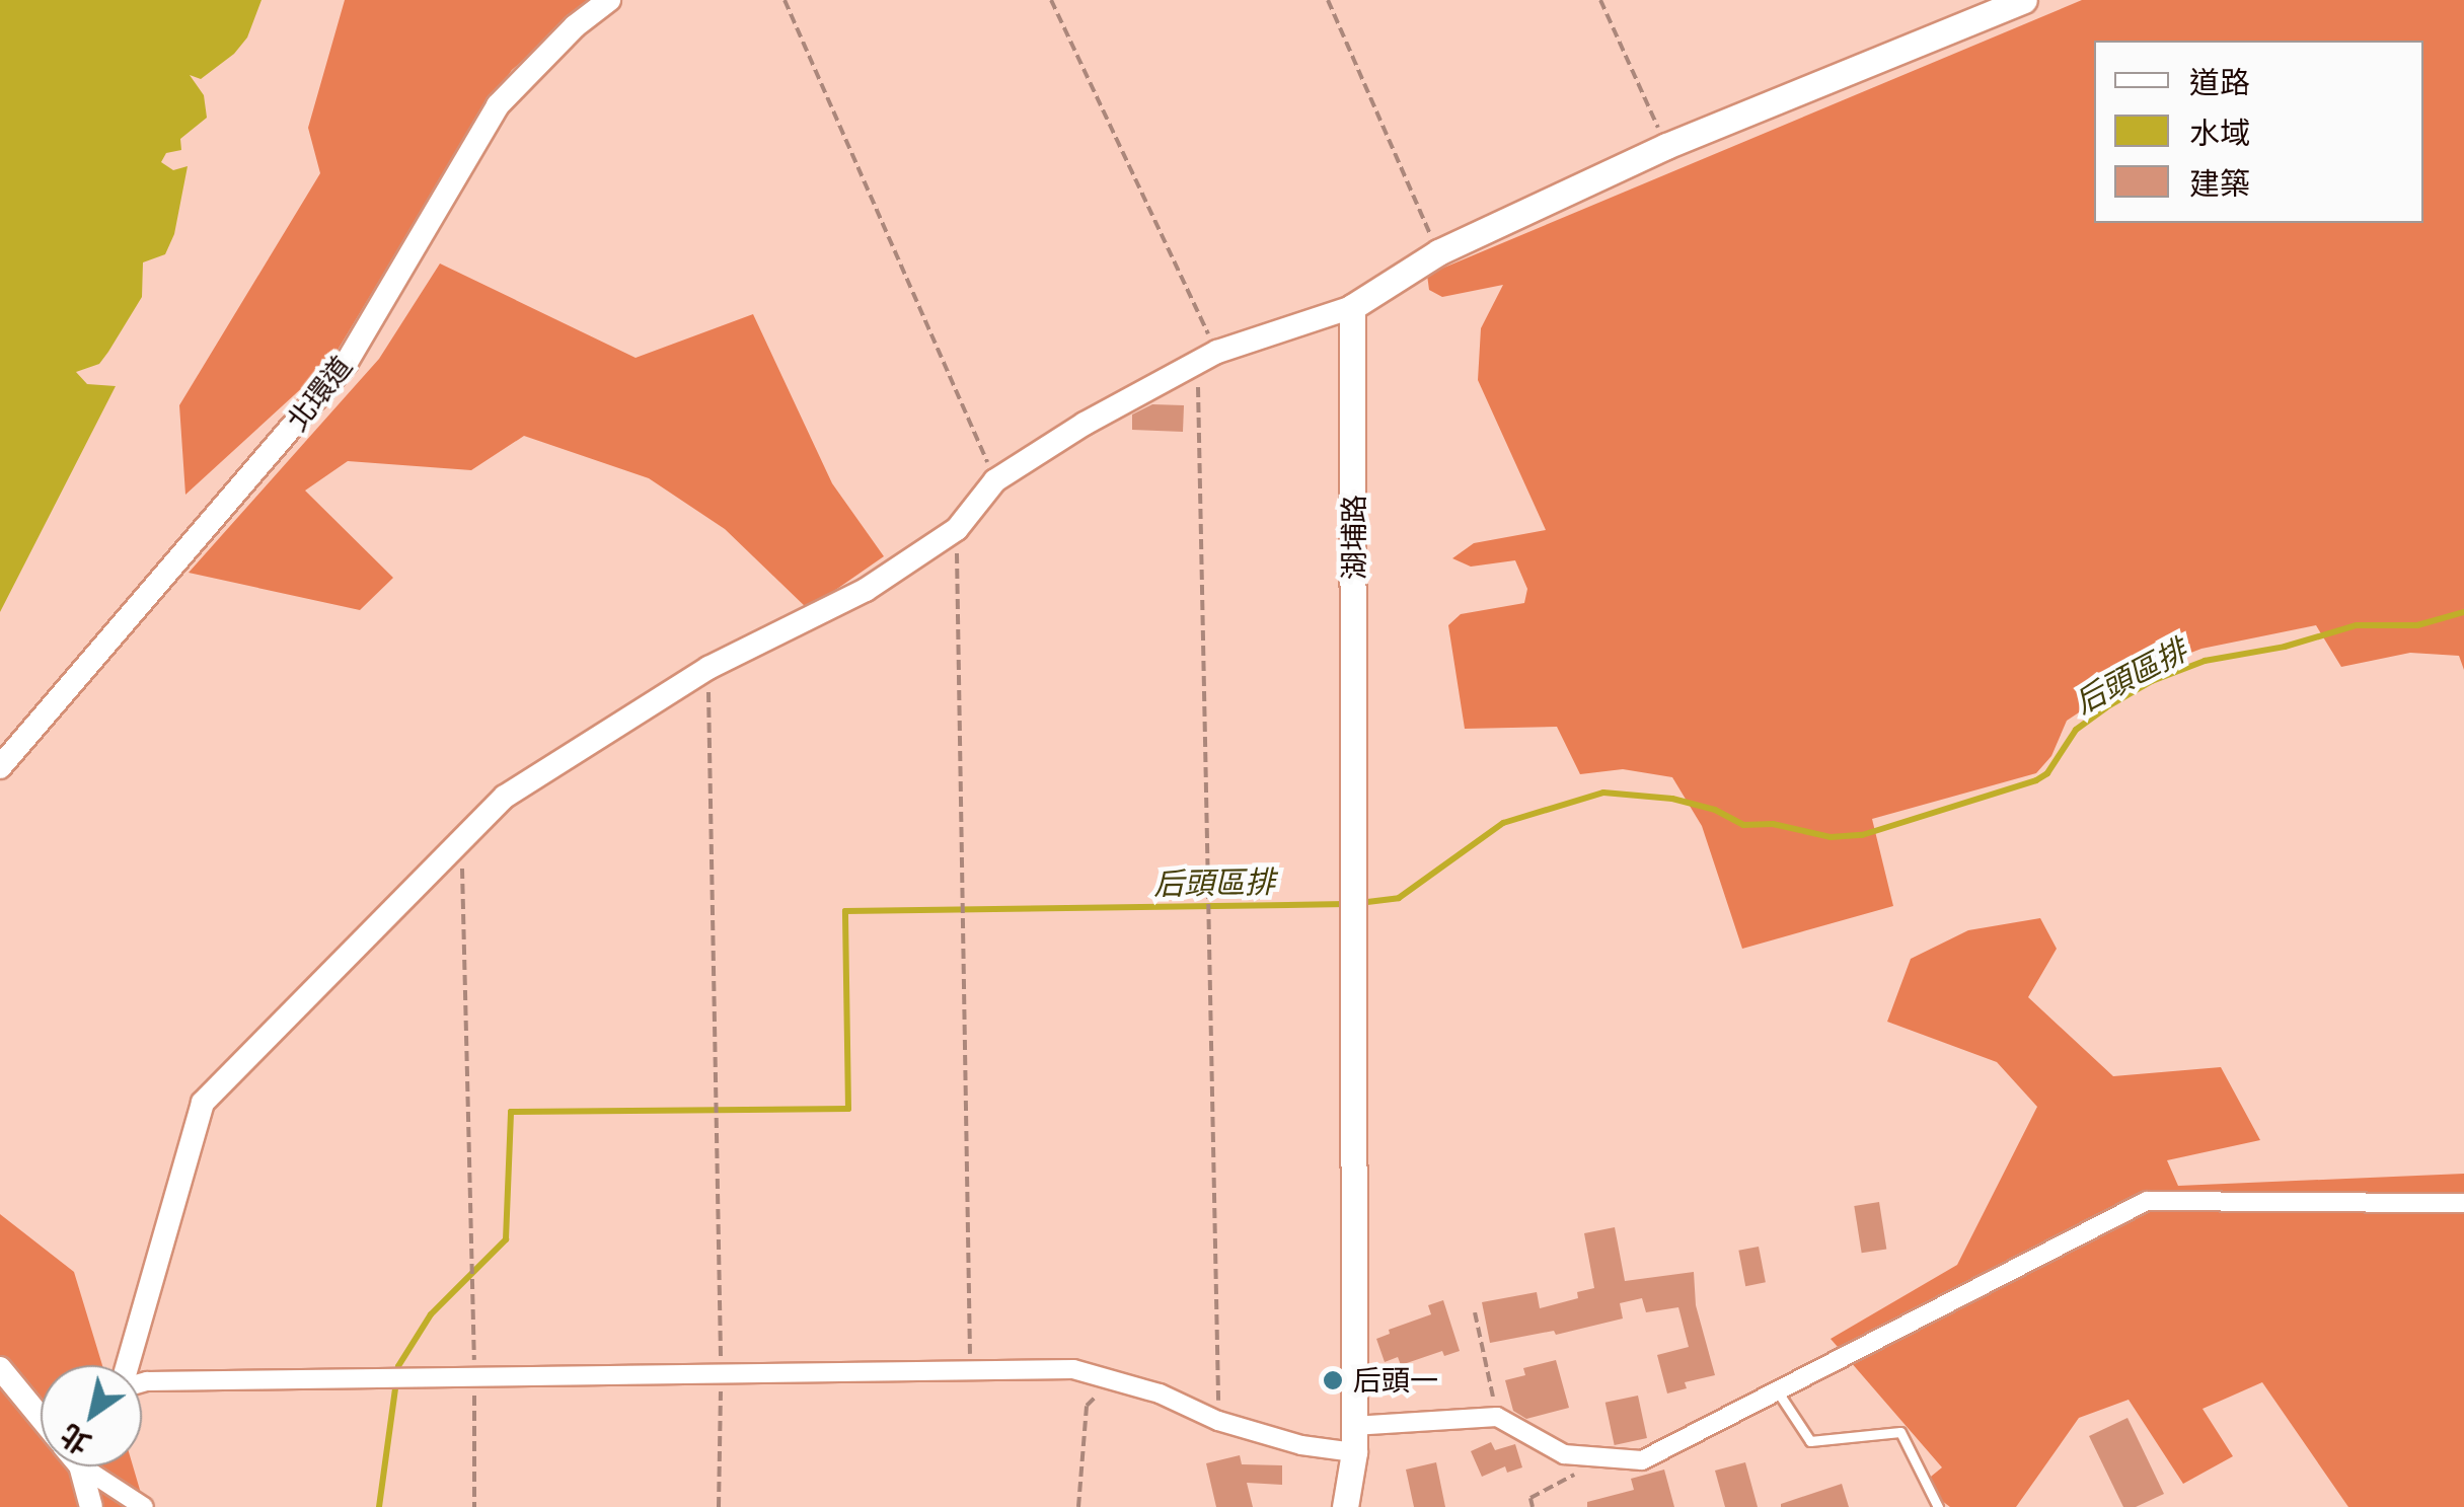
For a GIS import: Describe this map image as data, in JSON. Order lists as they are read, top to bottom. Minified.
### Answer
{"streets":{"main road":["湖埔路"],"street":["北環道"]},"water":["后頭區排"],"places":["后頭一"],"legend":["道路","水域","建築"],"north":"bottom left"}
